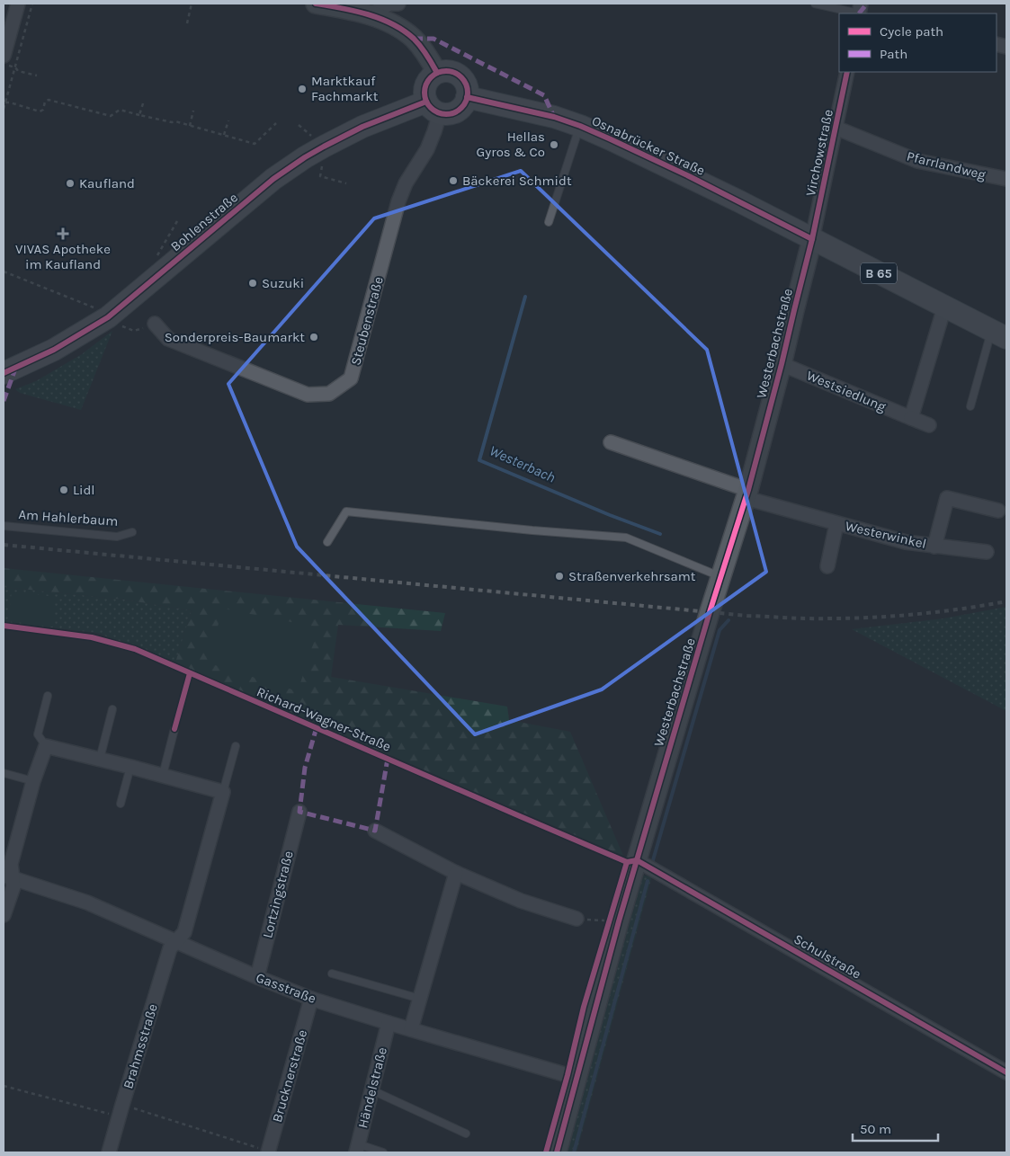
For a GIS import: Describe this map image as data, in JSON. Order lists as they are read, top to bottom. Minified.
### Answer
{"streets":{"main road":["Osnabrücker Straße","Bohlenstraße","B 65","Westerbachstraße"],"street":["Virchowstraße","Pfarrlandweg","Steubenstraße","Westsiedlung","Westerwinkel","Lortzingstraße","Schulstraße","Gasstraße","Brahmsstraße","Brucknerstraße","Händelstraße"],"lane":["Am Hahlerbaum"],"cycle path":["Richard-Wagner-Straße"]},"crossings":[["Osnabrücker Straße","Virchowstraße"],["Osnabrücker Straße","Bohlenstraße"],["Osnabrücker Straße","Steubenstraße"],["Osnabrücker Straße","Westerbachstraße"],["Virchowstraße","Pfarrlandweg"],["Virchowstraße","Westerbachstraße"],["Bohlenstraße","Steubenstraße"],["Westerbachstraße","Westsiedlung"],["Westerbachstraße","Westerwinkel"],["Westerbachstraße","Schulstraße"],["Westerbachstraße","Gasstraße"],["Lortzingstraße","Gasstraße"],["Gasstraße","Brahmsstraße"],["Gasstraße","Brucknerstraße"],["Gasstraße","Händelstraße"]],"water":["Westerbach"],"places":{"other":["Marktkauf Fachmarkt","Hellas Gyros & Co","Bäckerei Schmidt","Kaufland","Suzuki","Sonderpreis-Baumarkt","Lidl","Straßenverkehrsamt"],"health":["VIVAS Apotheke im Kaufland"]},"legend":["Cycle path","Path"],"scale_bar":"50 m"}
